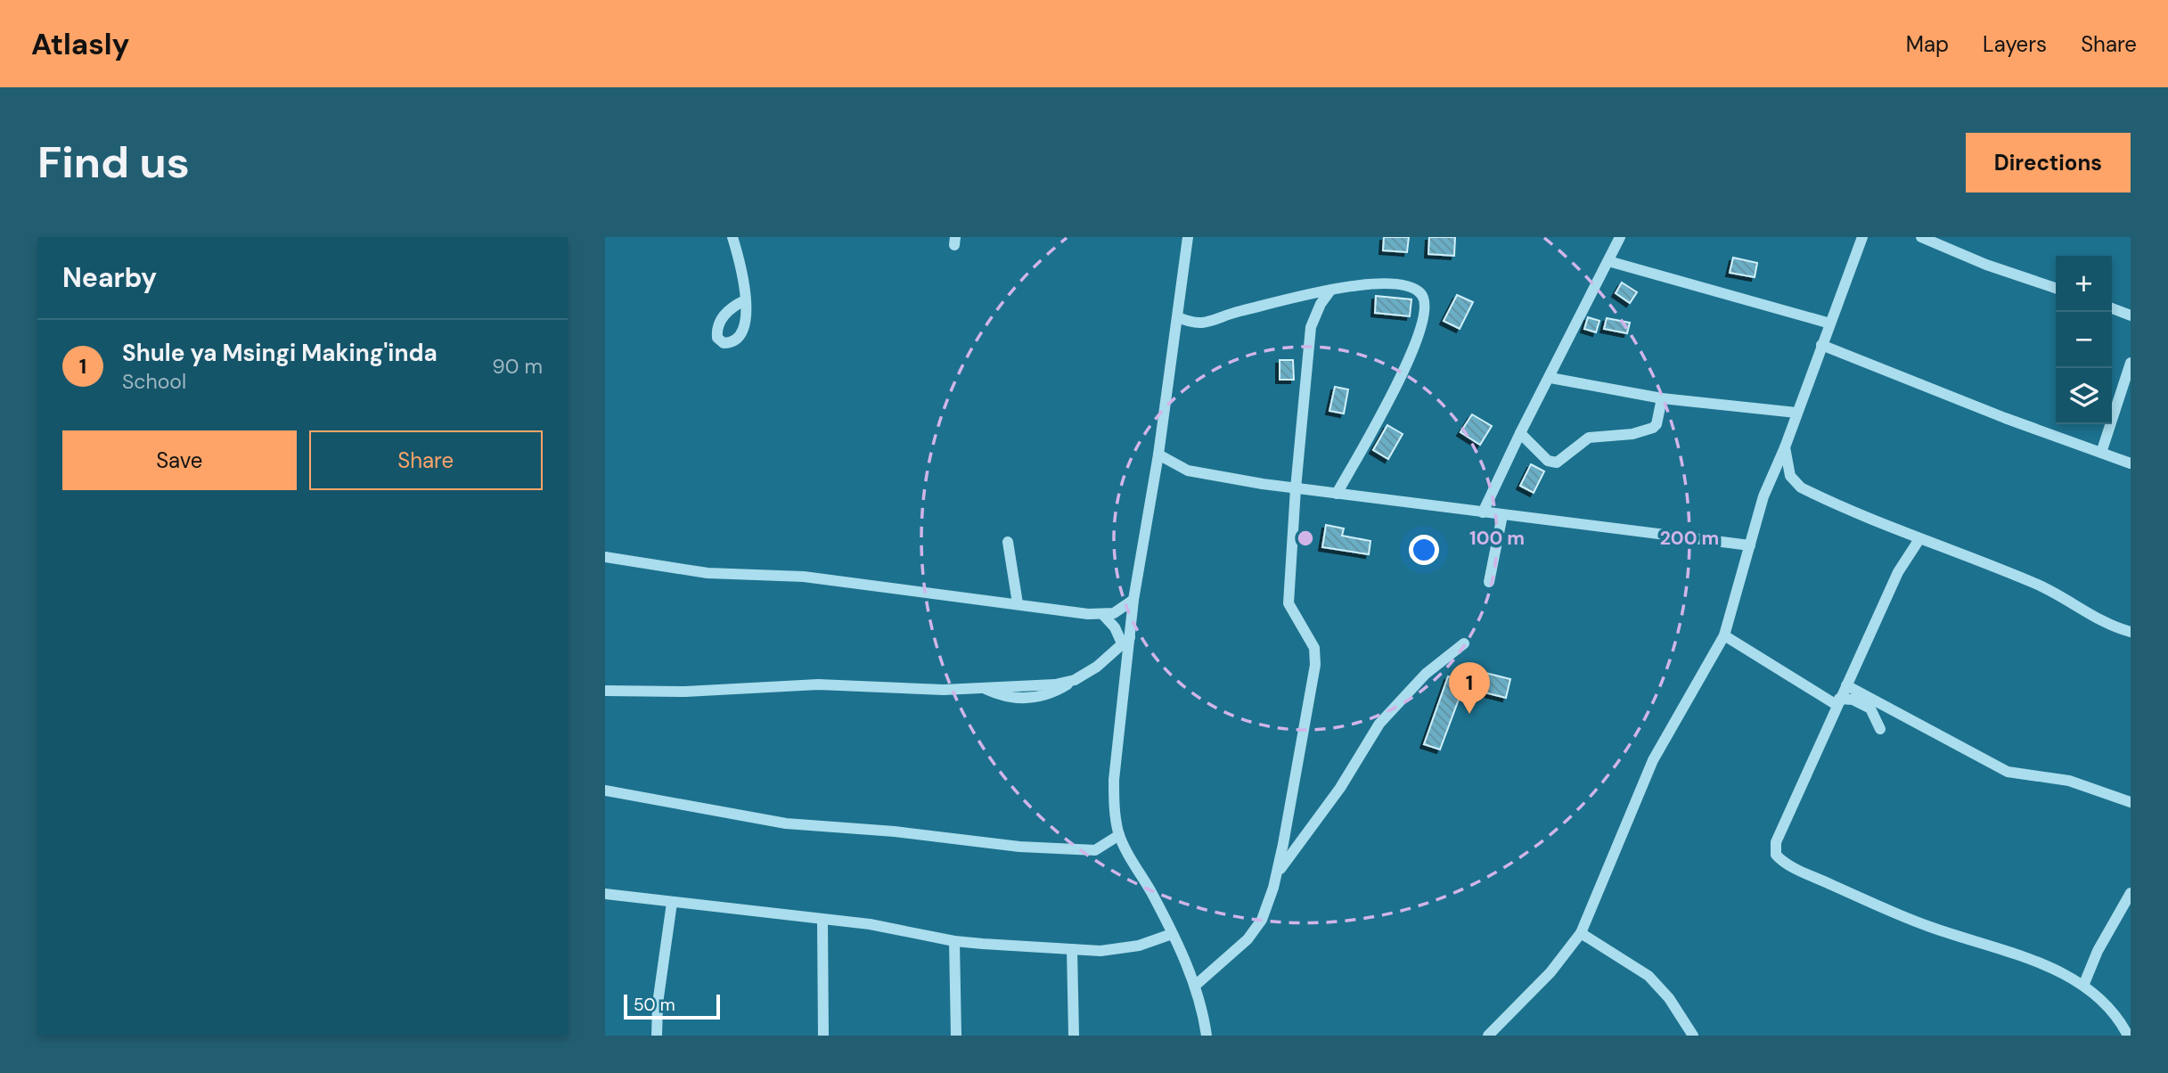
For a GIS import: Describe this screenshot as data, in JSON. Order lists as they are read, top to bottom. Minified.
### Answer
{"scale_bar":"50 m","page":{"header":"Atlasly","nav":["Map","Layers","Share"],"buttons":["Directions",["Save","Share"]],"title":"Find us","heading":"Nearby","map_buttons":["+","−"],"list":[{"mark":"1","name":"Shule ya Msingi Making'inda","note":"School","value":"90 m"}],"pins":"1","scale":"50 m"},"rings":["100 m","200 m"]}
